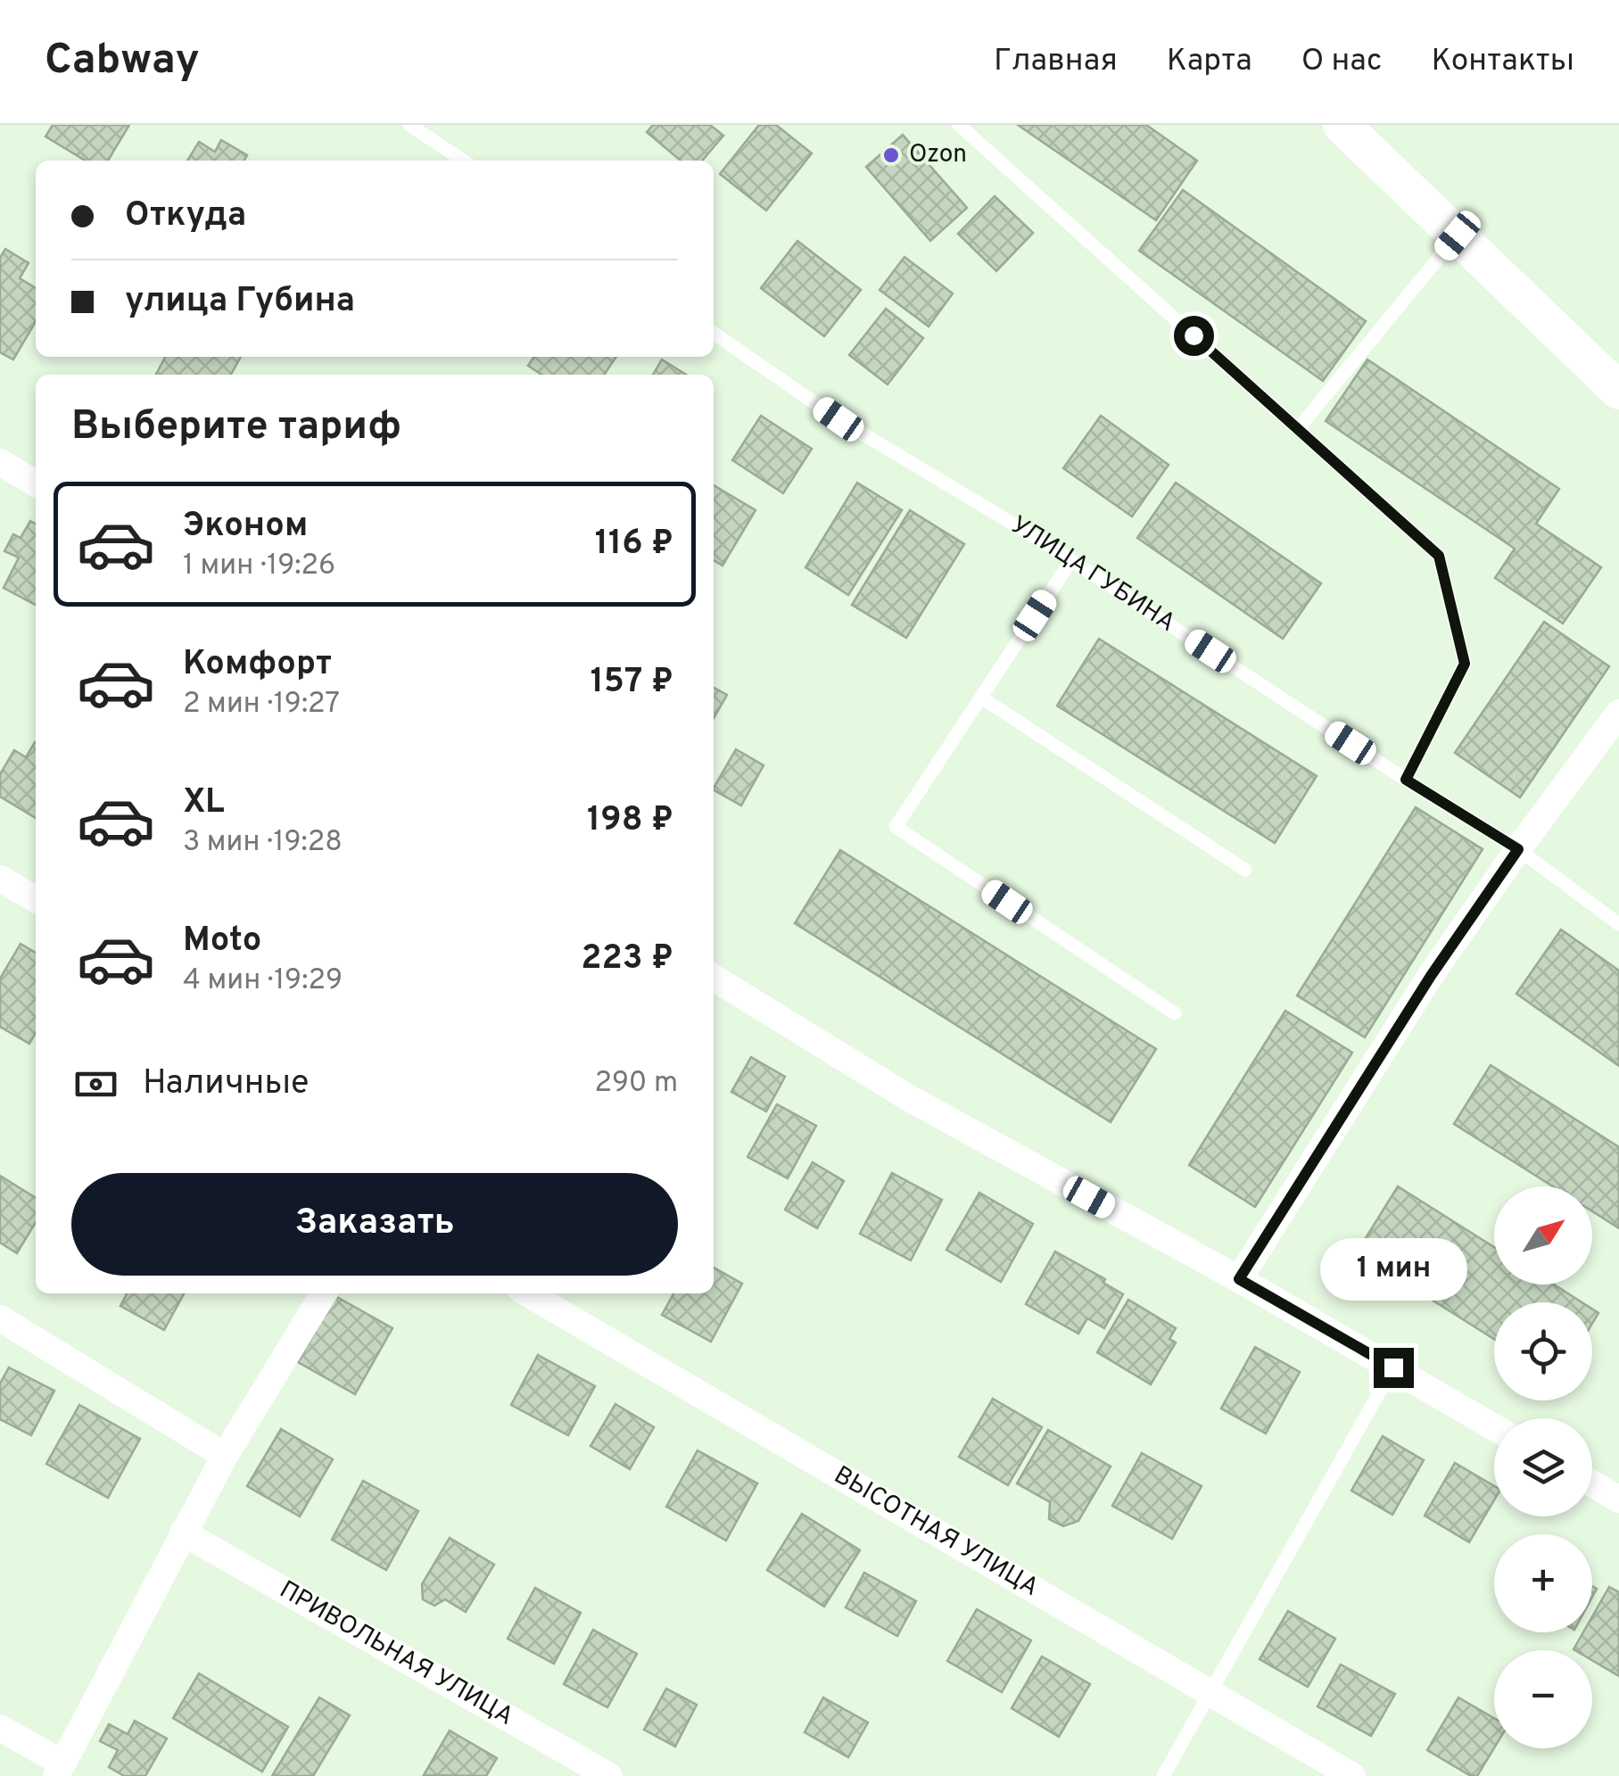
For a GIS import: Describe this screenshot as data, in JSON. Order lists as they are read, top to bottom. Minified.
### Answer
{"streets":{"street":["ВЫСОТНАЯ УЛИЦА","ПРИВОЛЬНАЯ УЛИЦА"],"lane":["УЛИЦА ГУБИНА"]},"places":["Ozon"],"north":"top right","page":{"header":"Cabway","nav":["Главная","Карта","О нас","Контакты"],"banner":["Откуда","улица Губина"],"heading":"Выберите тариф","list":[{"name":"Эконом","note":"1 мин · 19:26","value":"116 ₽"},{"name":"Комфорт","note":"2 мин · 19:27","value":"157 ₽"},{"name":"XL","note":"3 мин · 19:28","value":"198 ₽"},{"name":"Moto","note":"4 мин · 19:29","value":"223 ₽"}],"pay":["Наличные","290 m"],"buttons":"Заказать","map_buttons":["+","−"],"bubble":"1 мин"}}
